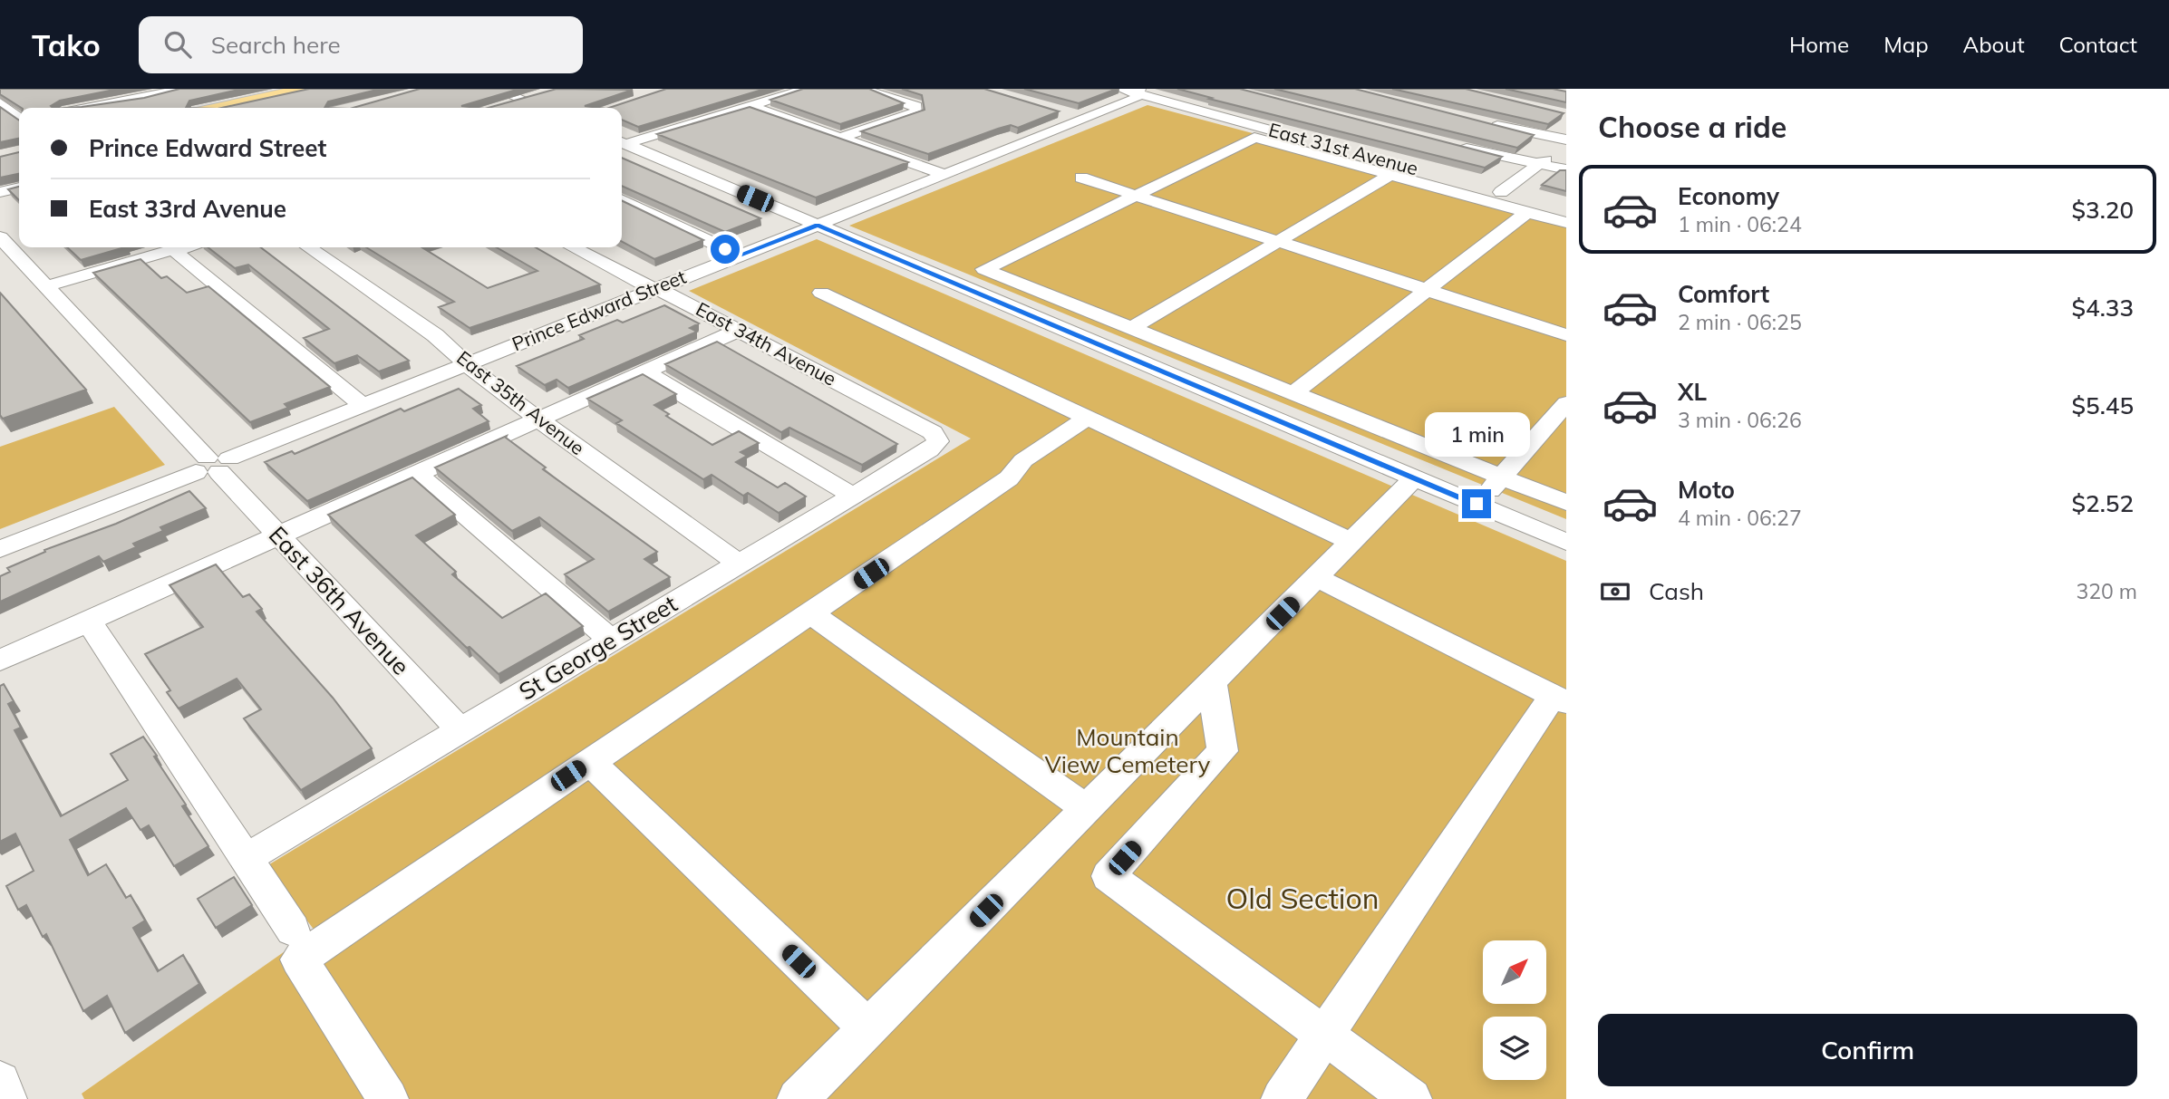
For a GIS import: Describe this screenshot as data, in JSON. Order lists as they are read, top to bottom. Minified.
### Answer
{"streets":{"street":["East 31st Avenue","Prince Edward Street","East 34th Avenue","East 35th Avenue","East 36th Avenue","St George Street"]},"crossings":[["East 31st Avenue","Prince Edward Street"],["Prince Edward Street","East 34th Avenue"],["Prince Edward Street","East 35th Avenue"],["Prince Edward Street","East 36th Avenue"],["East 34th Avenue","St George Street"],["East 35th Avenue","St George Street"],["East 36th Avenue","St George Street"]],"parks":["Mountain View Cemetery","Old Section"],"north":"top right","page":{"header":"Tako","search":"Search here","nav":["Home","Map","About","Contact"],"heading":"Choose a ride","banner":["Prince Edward Street","East 33rd Avenue"],"list":[{"name":"Economy","note":"1 min · 06:24","value":"$3.20"},{"name":"Comfort","note":"2 min · 06:25","value":"$4.33"},{"name":"XL","note":"3 min · 06:26","value":"$5.45"},{"name":"Moto","note":"4 min · 06:27","value":"$2.52"}],"bubble":"1 min","pay":["Cash","320 m"],"buttons":"Confirm"}}
